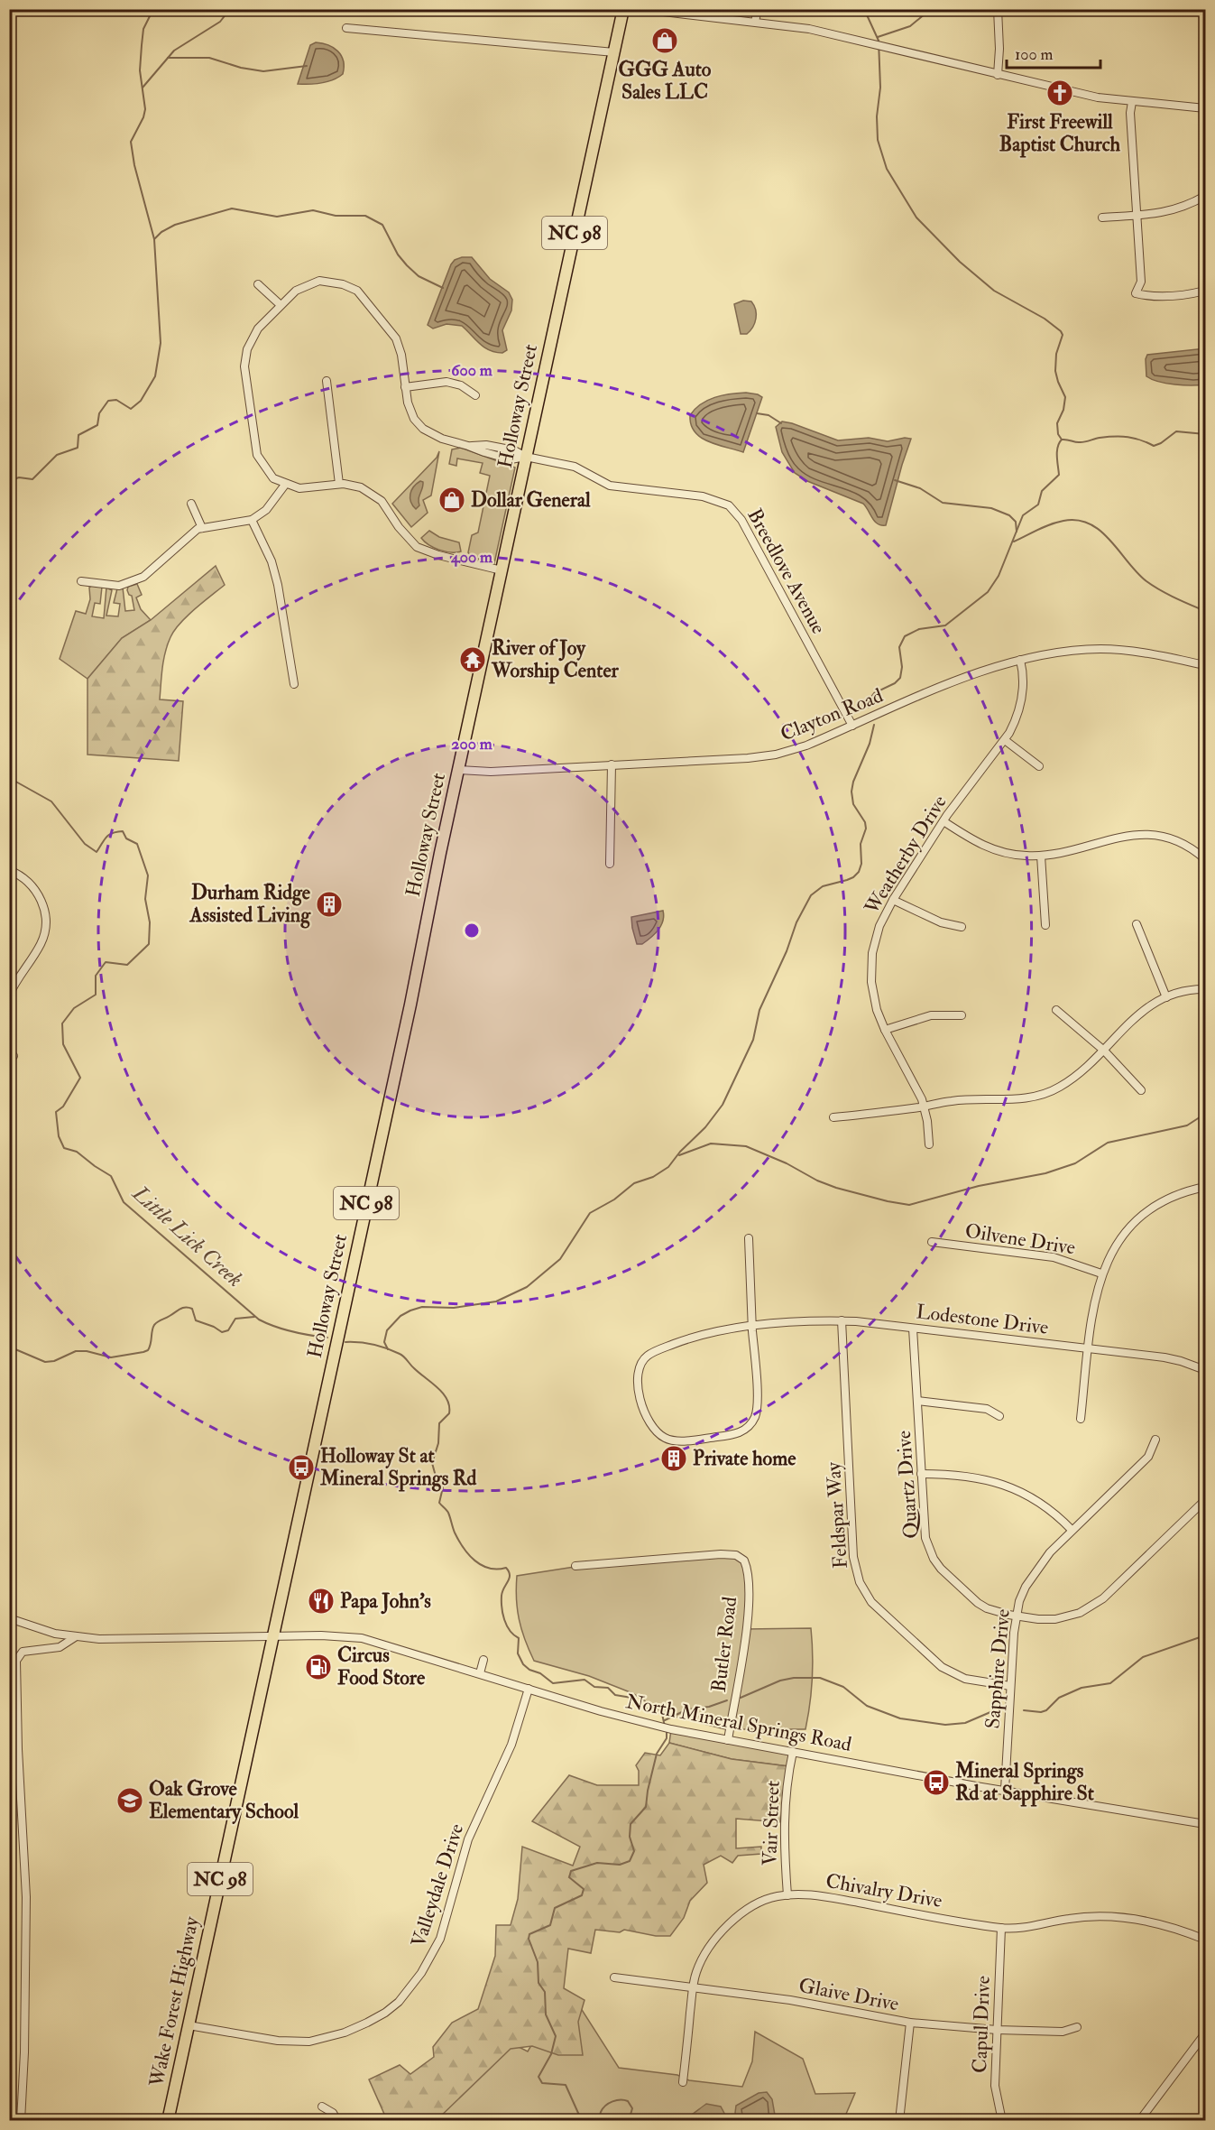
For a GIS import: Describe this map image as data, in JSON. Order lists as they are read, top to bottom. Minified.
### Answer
{"streets":{"highway":["NC 98","Holloway Street","Wake Forest Highway"],"street":["Breedlove Avenue","Clayton Road","Weatherby Drive","Oilvene Drive","Lodestone Drive","Quartz Drive","Feldspar Way","Butler Road","Sapphire Drive","North Mineral Springs Road","Vair Street","Valleydale Drive","Chivalry Drive","Glaive Drive","Capul Drive"]},"crossings":[["Holloway Street","Breedlove Avenue"],["Holloway Street","Clayton Road"],["Holloway Street","North Mineral Springs Road"],["Holloway Street","Wake Forest Highway"],["Breedlove Avenue","Clayton Road"],["Clayton Road","Weatherby Drive"],["Lodestone Drive","Quartz Drive"],["Lodestone Drive","Feldspar Way"],["Quartz Drive","Sapphire Drive"],["Feldspar Way","Sapphire Drive"],["Butler Road","North Mineral Springs Road"],["Sapphire Drive","North Mineral Springs Road"],["North Mineral Springs Road","Vair Street"],["North Mineral Springs Road","Valleydale Drive"],["North Mineral Springs Road","Wake Forest Highway"],["Vair Street","Chivalry Drive"],["Valleydale Drive","Wake Forest Highway"],["Chivalry Drive","Glaive Drive"],["Chivalry Drive","Capul Drive"],["Glaive Drive","Capul Drive"]],"water":["Little Lick Creek"],"places":{"shop":["GGG Auto Sales LLC","Dollar General"],"church":["First Freewill Baptist Church"],"temple":["River of Joy Worship Center"],"building":["Durham Ridge Assisted Living","Private home"],"bus stop":["Holloway St at Mineral Springs Rd","Mineral Springs Rd at Sapphire St"],"restaurant":["Papa John's"],"fuel station":["Circus Food Store"],"school or university":["Oak Grove Elementary School"]},"scale_bar":"100 m","rings":["600 m","400 m","200 m"]}
